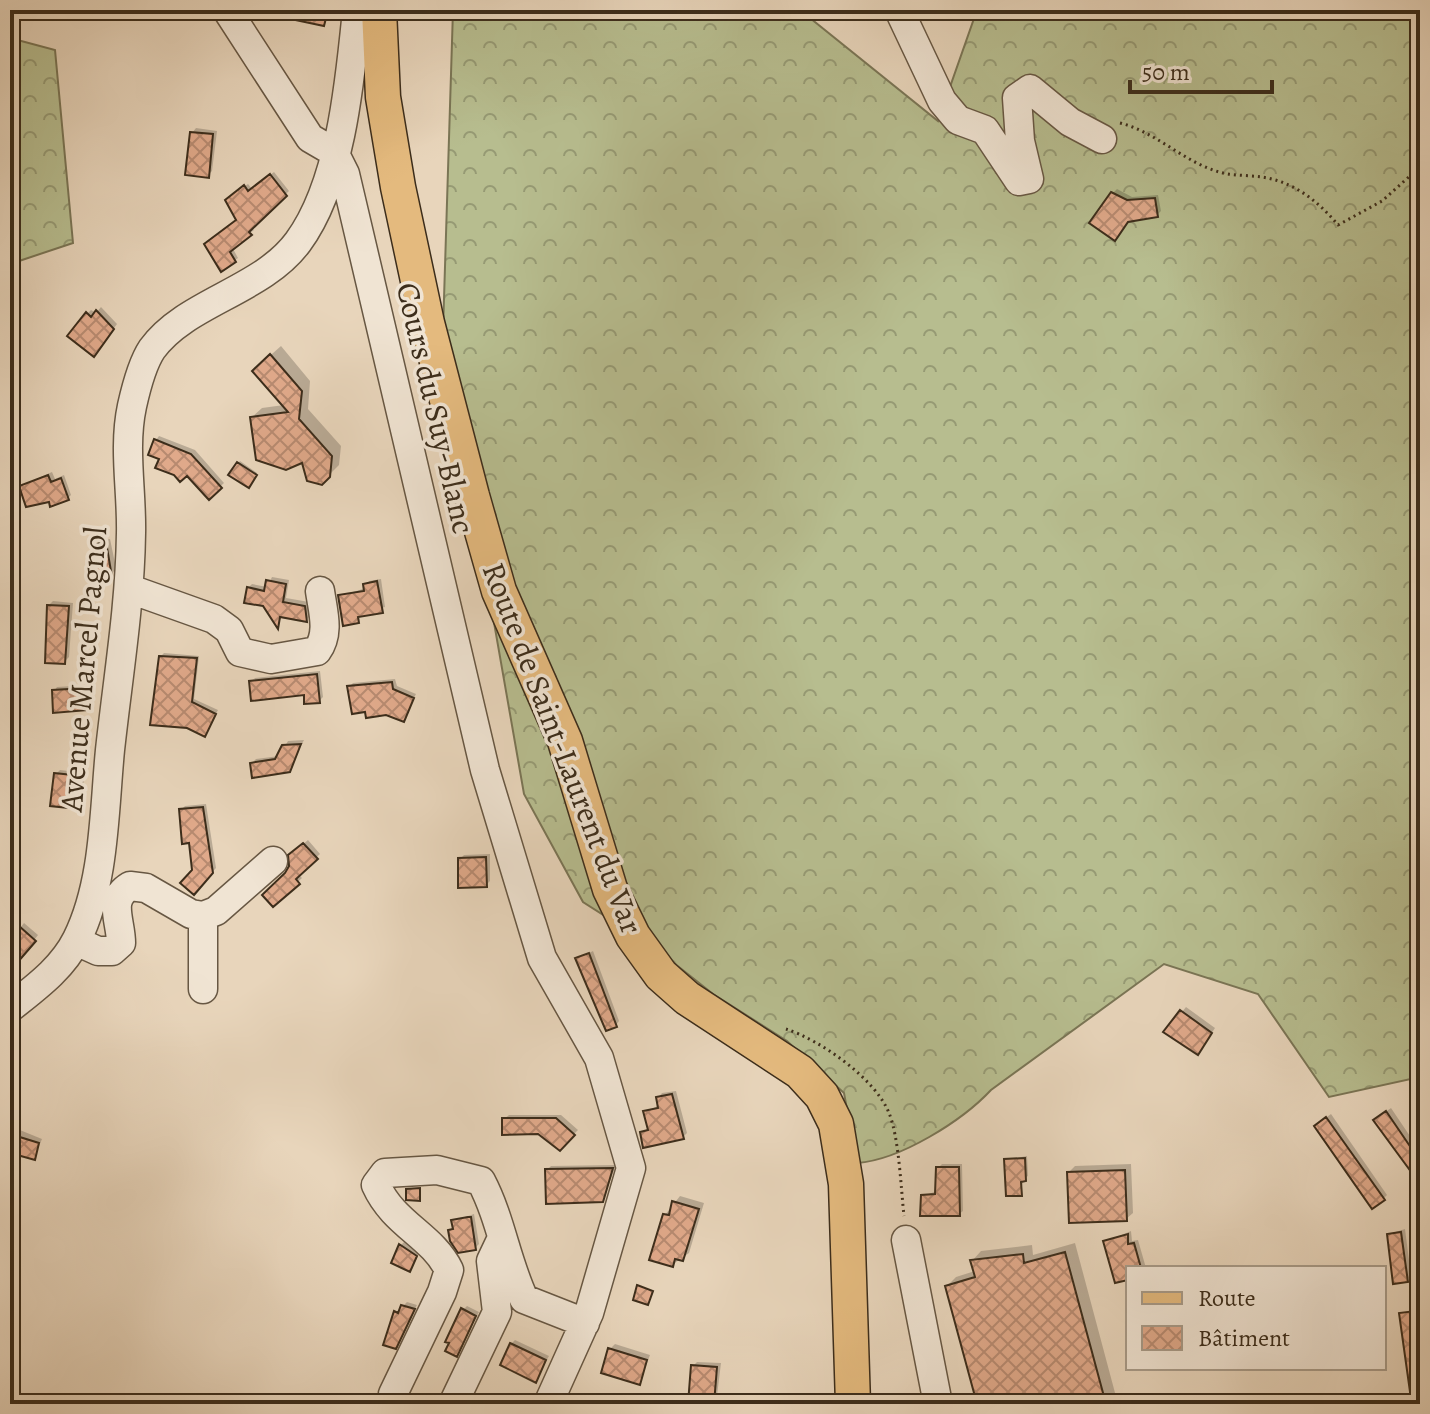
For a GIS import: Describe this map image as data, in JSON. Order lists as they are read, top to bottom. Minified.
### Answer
{"streets":{"main road":["Route de Saint-Laurent du Var"],"street":["Cours du Suy-Blanc","Avenue Marcel Pagnol"]},"crossings":[["Cours du Suy-Blanc","Avenue Marcel Pagnol"]],"legend":["Route","Bâtiment"],"scale_bar":"50 m"}
